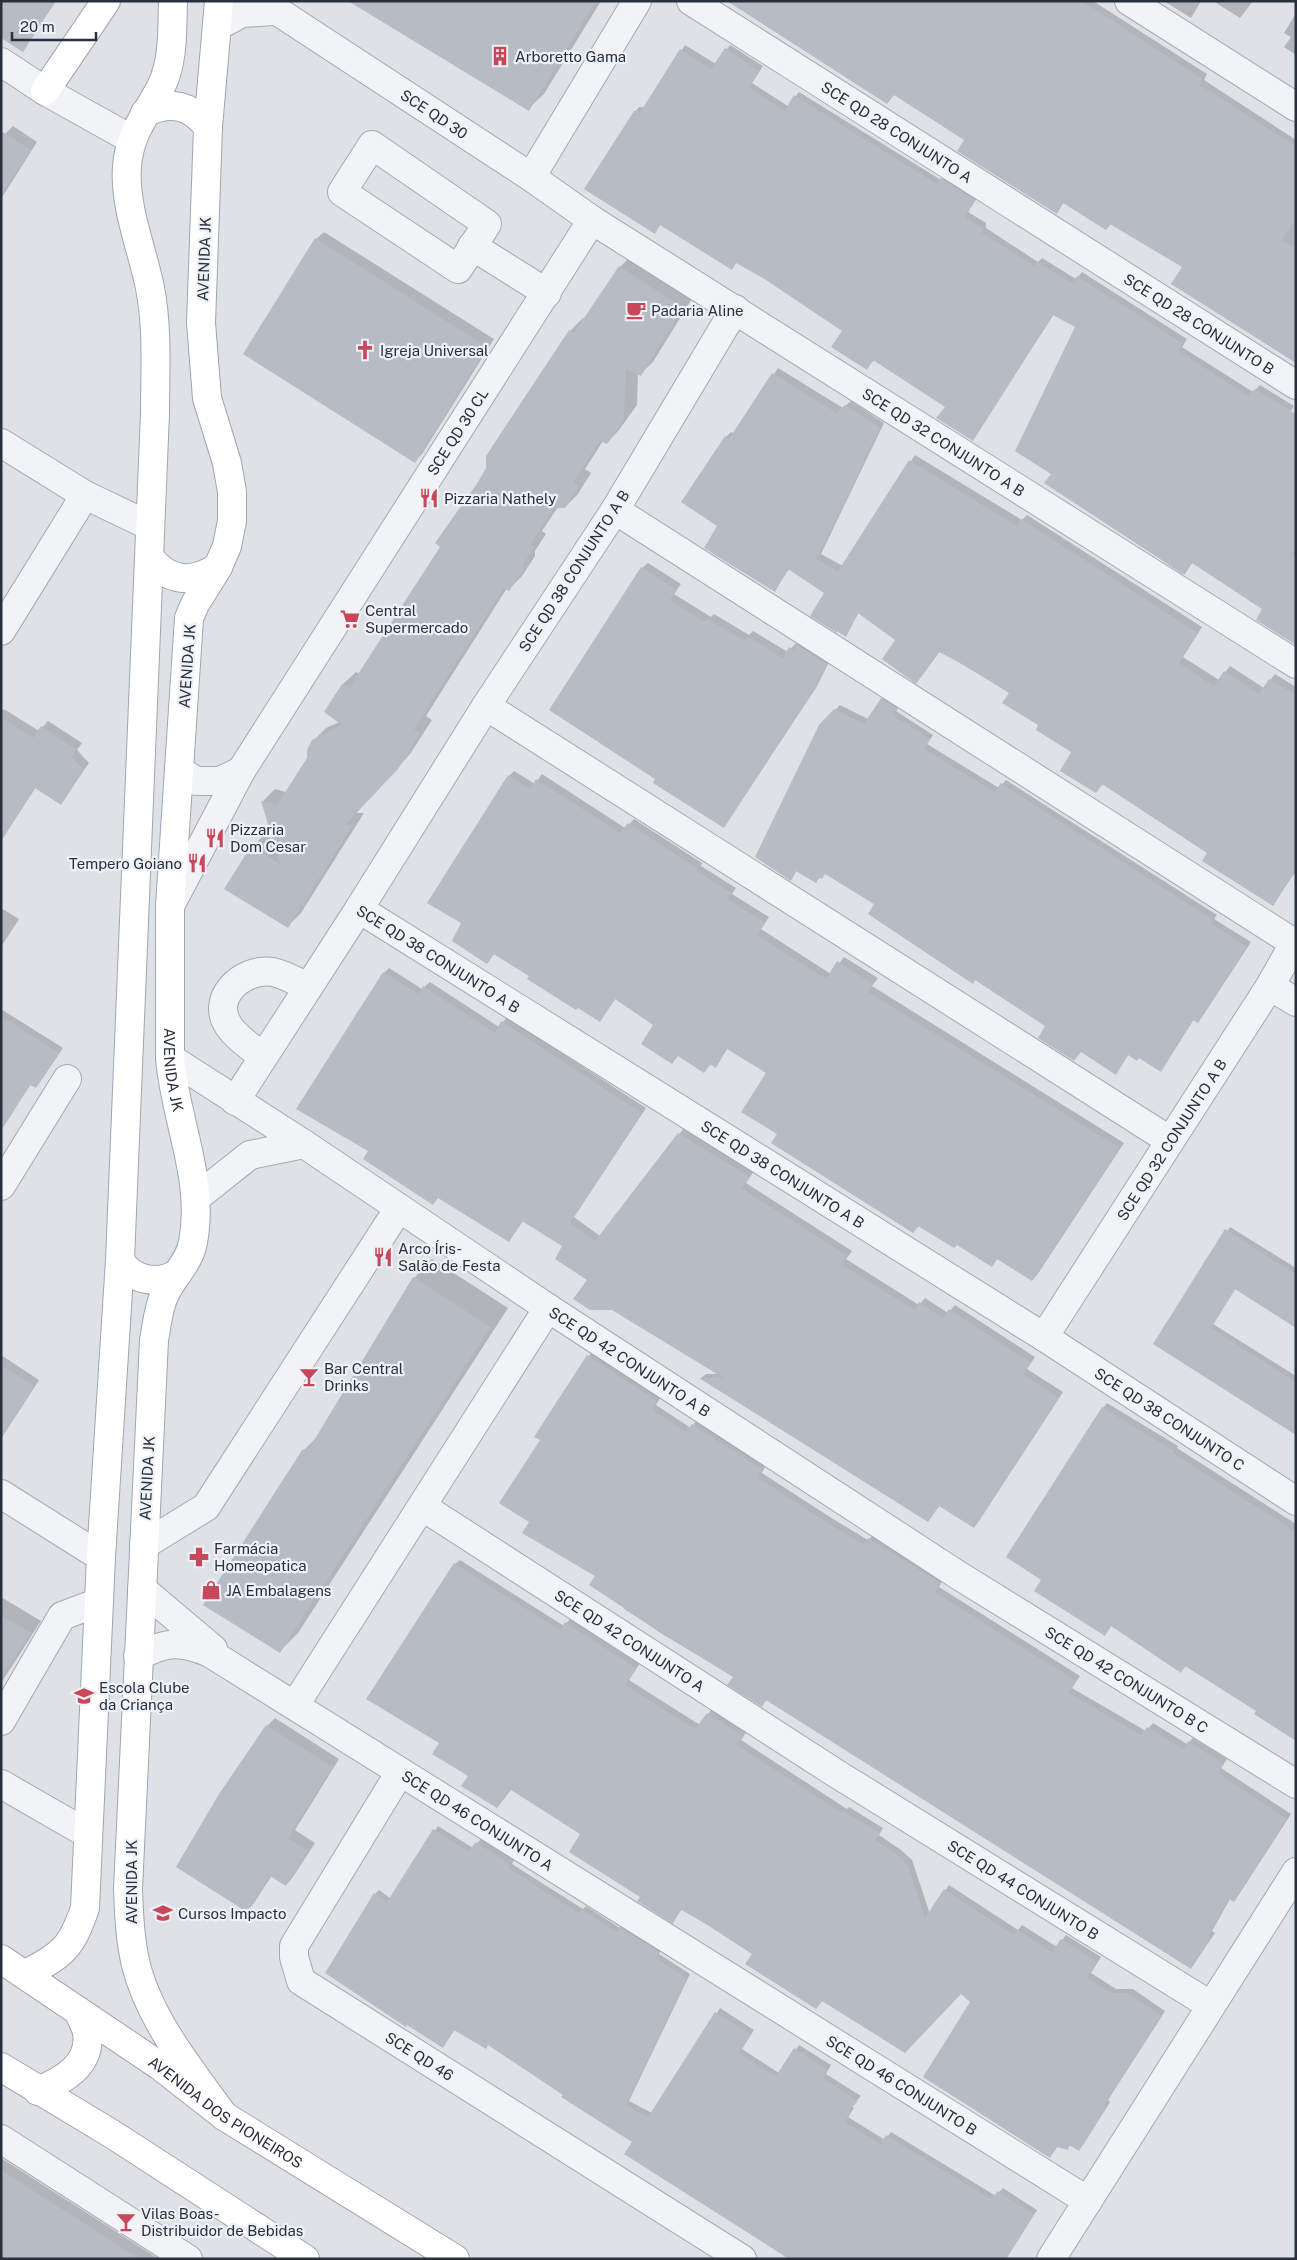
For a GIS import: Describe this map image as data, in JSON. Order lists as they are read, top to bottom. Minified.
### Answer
{"streets":{"main road":["AVENIDA JK","AVENIDA DOS PIONEIROS"],"street":["SCE QD 30","SCE QD 28 CONJUNTO A","SCE QD 28 CONJUNTO B","SCE QD 30 CL","SCE QD 32 CONJUNTO A B","SCE QD 38 CONJUNTO A B","SCE QD 42 CONJUNTO A B","SCE QD 38 CONJUNTO C","SCE QD 42 CONJUNTO A","SCE QD 42 CONJUNTO B C","SCE QD 46 CONJUNTO A","SCE QD 44 CONJUNTO B","SCE QD 46","SCE QD 46 CONJUNTO B"]},"crossings":[["SCE QD 30","AVENIDA JK"],["SCE QD 30","SCE QD 30 CL"],["SCE QD 30","SCE QD 32 CONJUNTO A B"],["SCE QD 28 CONJUNTO A","SCE QD 28 CONJUNTO B"],["AVENIDA JK","SCE QD 30 CL"],["AVENIDA JK","SCE QD 42 CONJUNTO A B"],["AVENIDA JK","SCE QD 46 CONJUNTO A"],["AVENIDA JK","AVENIDA DOS PIONEIROS"],["SCE QD 30 CL","SCE QD 32 CONJUNTO A B"],["SCE QD 32 CONJUNTO A B","SCE QD 38 CONJUNTO A B"],["SCE QD 32 CONJUNTO A B","SCE QD 38 CONJUNTO C"],["SCE QD 38 CONJUNTO A B","SCE QD 38 CONJUNTO C"],["SCE QD 42 CONJUNTO A B","SCE QD 42 CONJUNTO B C"],["SCE QD 42 CONJUNTO A","SCE QD 44 CONJUNTO B"],["SCE QD 46 CONJUNTO A","SCE QD 46"],["SCE QD 46 CONJUNTO A","SCE QD 46 CONJUNTO B"]],"places":{"building":["Arboretto Gama"],"cafe":["Padaria Aline"],"church":["Igreja Universal"],"restaurant":["Pizzaria Nathely","Pizzaria Dom Cesar","Tempero Goiano","Arco Íris- Salão de Festa"],"supermarket":["Central Supermercado"],"bar":["Bar Central Drinks","Vilas Boas- Distribuidor de Bebidas"],"pharmacy":["Farmácia Homeopatica"],"shop":["JA Embalagens"],"school or university":["Escola Clube da Criança","Cursos Impacto"]},"scale_bar":"20 m"}
